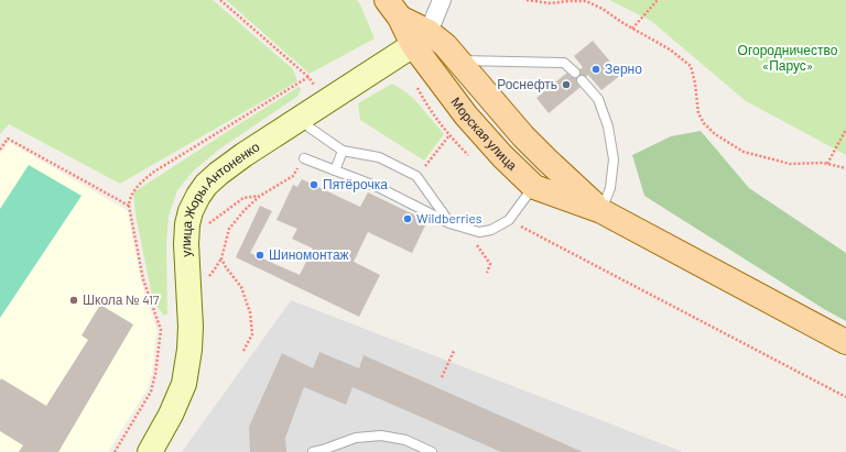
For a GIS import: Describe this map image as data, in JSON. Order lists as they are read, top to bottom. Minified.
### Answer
{"streets":{"main road":["Морская улица","улица Жоры Антоненко"]},"crossings":[["Морская улица","улица Жоры Антоненко"]],"parks":["Огородничество «Парус»"],"places":["Зерно","Роснефть","Пятёрочка","Wildberries","Шиномонтаж","Школа № 417"]}
